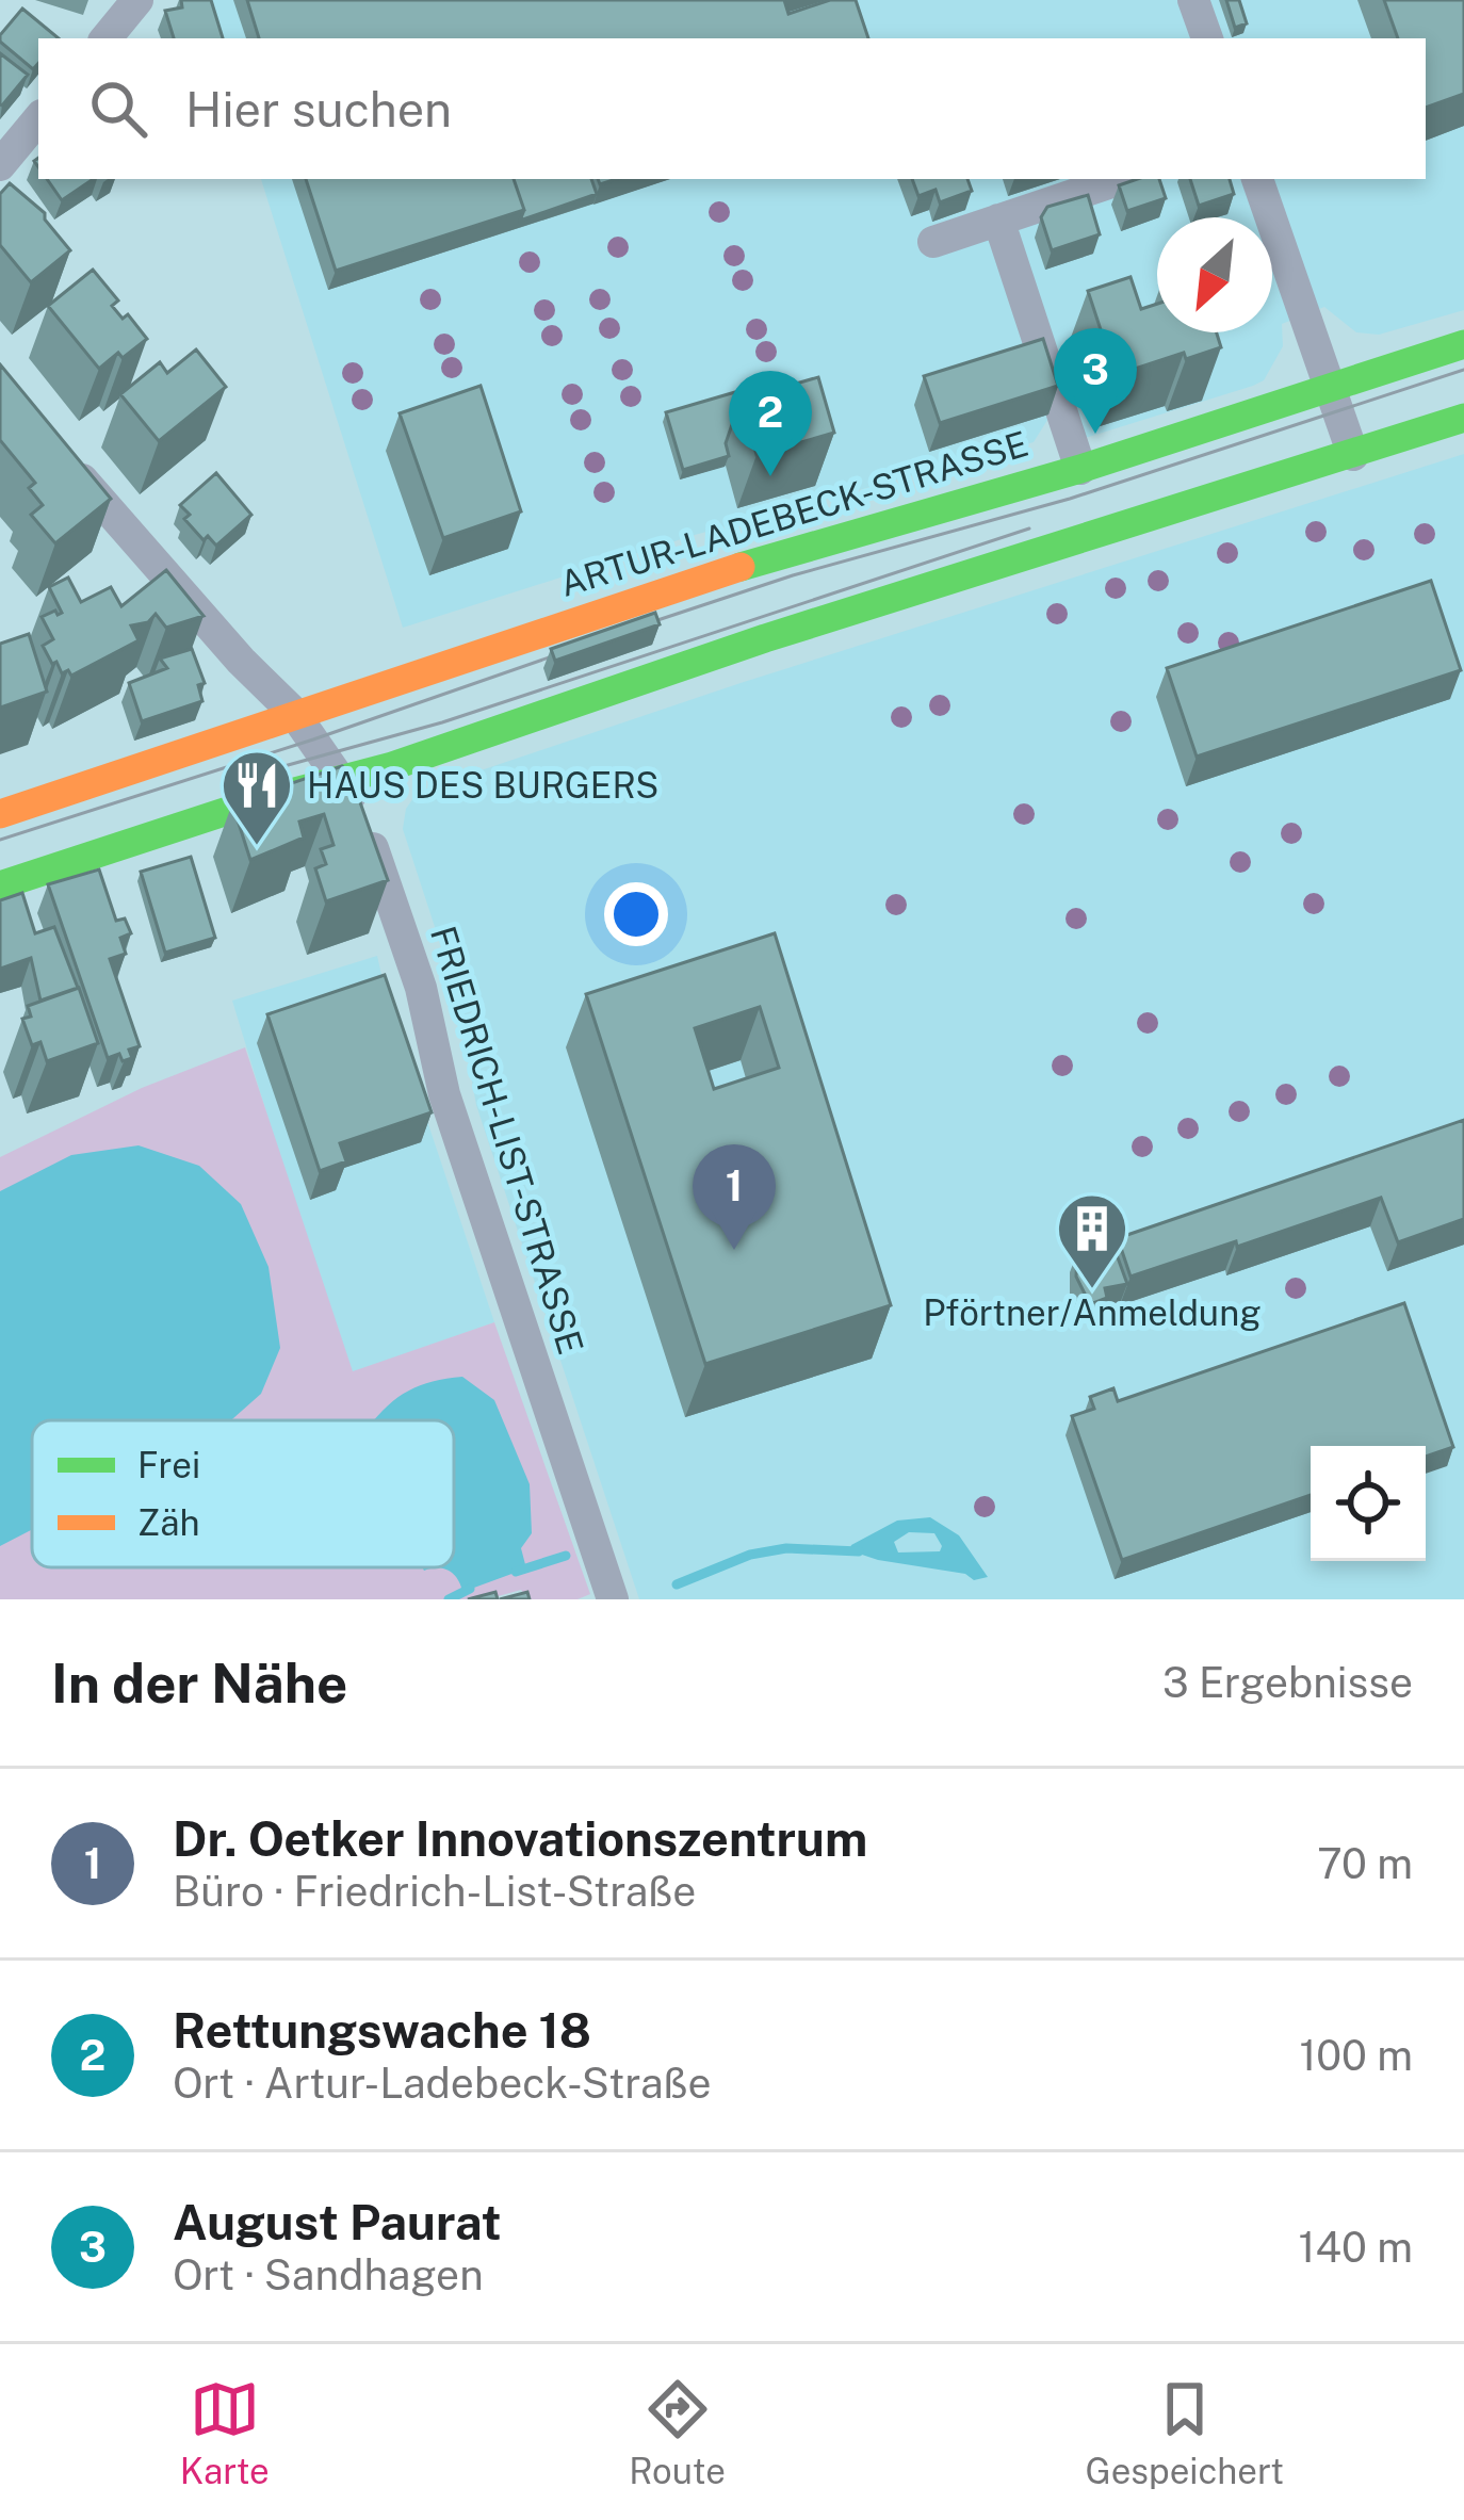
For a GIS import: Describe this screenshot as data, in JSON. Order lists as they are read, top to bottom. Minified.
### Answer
{"streets":{"street":["ARTUR-LADEBECK-STRASSE","FRIEDRICH-LIST-STRASSE"]},"places":{"restaurant":["HAUS DES BURGERS"],"building":["Pförtner/Anmeldung"]},"legend":["Frei","Zäh"],"north":"bottom left","page":{"search":"Hier suchen","pins":["3","2","1"],"heading":["In der Nähe","3 Ergebnisse"],"list":[{"mark":"1","name":"Dr. Oetker Innovationszentrum","note":"Büro · Friedrich-List-Straße","value":"70 m"},{"mark":"2","name":"Rettungswache 18","note":"Ort · Artur-Ladebeck-Straße","value":"100 m"},{"mark":"3","name":"August Paurat","note":"Ort · Sandhagen","value":"140 m"}],"nav":["Karte","Route","Gespeichert"]}}
